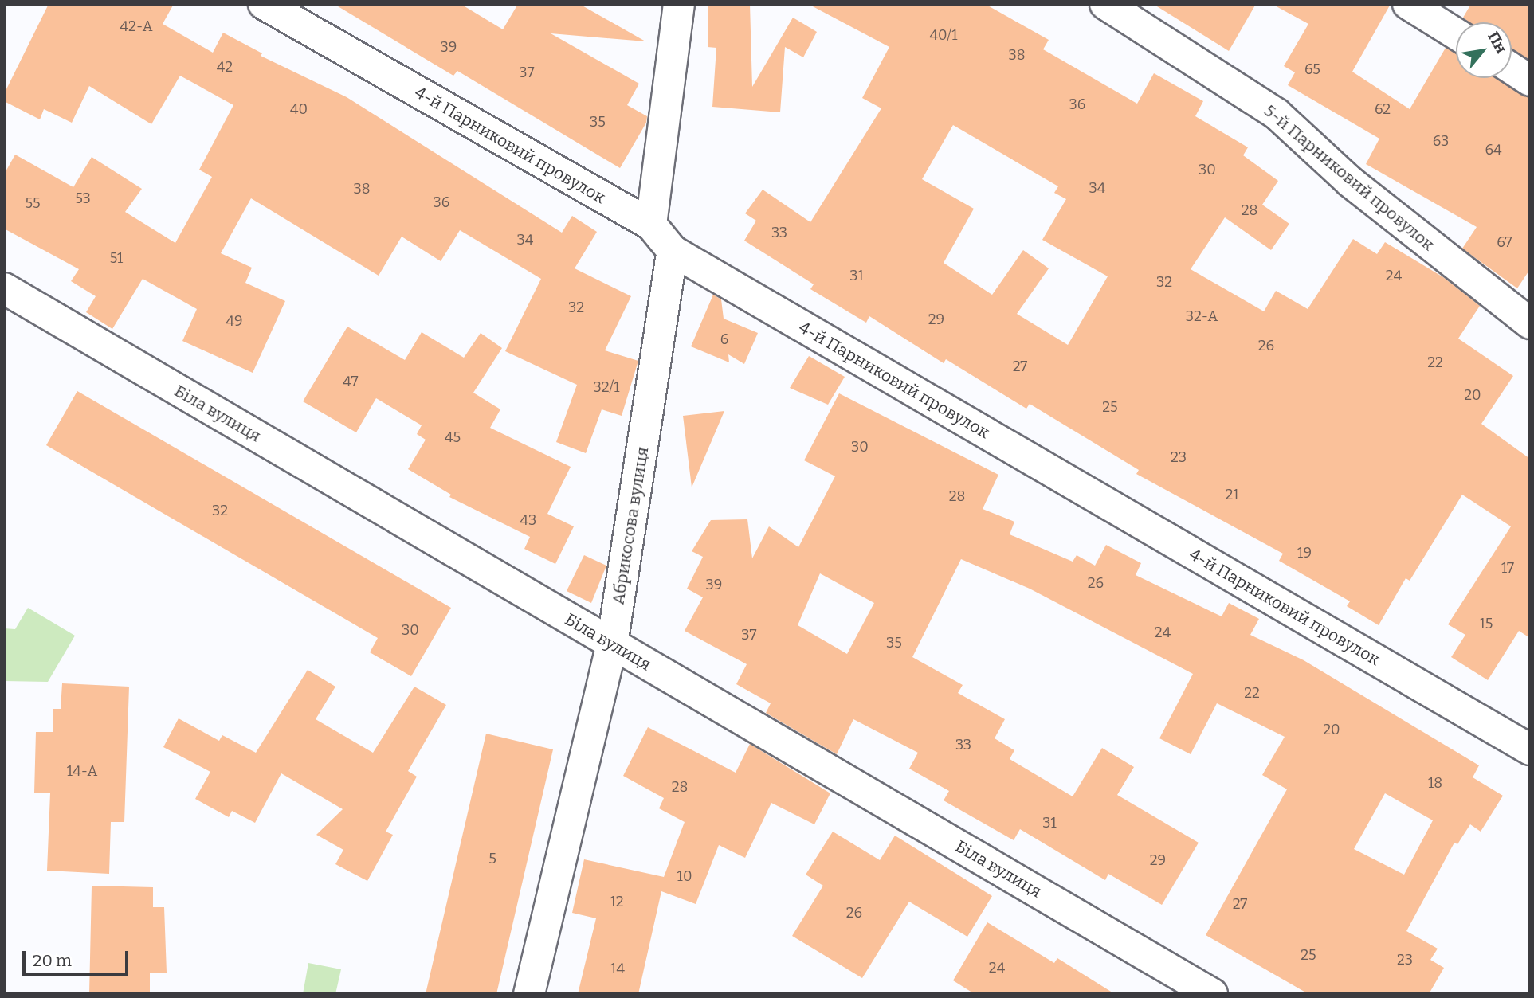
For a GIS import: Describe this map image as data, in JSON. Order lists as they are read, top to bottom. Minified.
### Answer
{"streets":{"street":["4-й Парниковий провулок","5-й Парниковий провулок","Біла вулиця","Абрикосова вулиця"]},"crossings":[["4-й Парниковий провулок","Абрикосова вулиця"],["Біла вулиця","Абрикосова вулиця"]],"house_numbers":["42-А","40/1","39","38","42","65","37","36","40","62","35","63","64","30","34","38","53","36","55","28","33","34","67","51","31","24","32","32","32-А","29","49","6","26","22","27","47","32/1","20","25","45","30","23","21","28","32","43","19","17","26","39","15","30","24","37","35","22","20","33","14-А","18","28","31","5","29","10","12","27","26","25","23","24","14"],"scale_bar":"20 m","north":"top right"}
